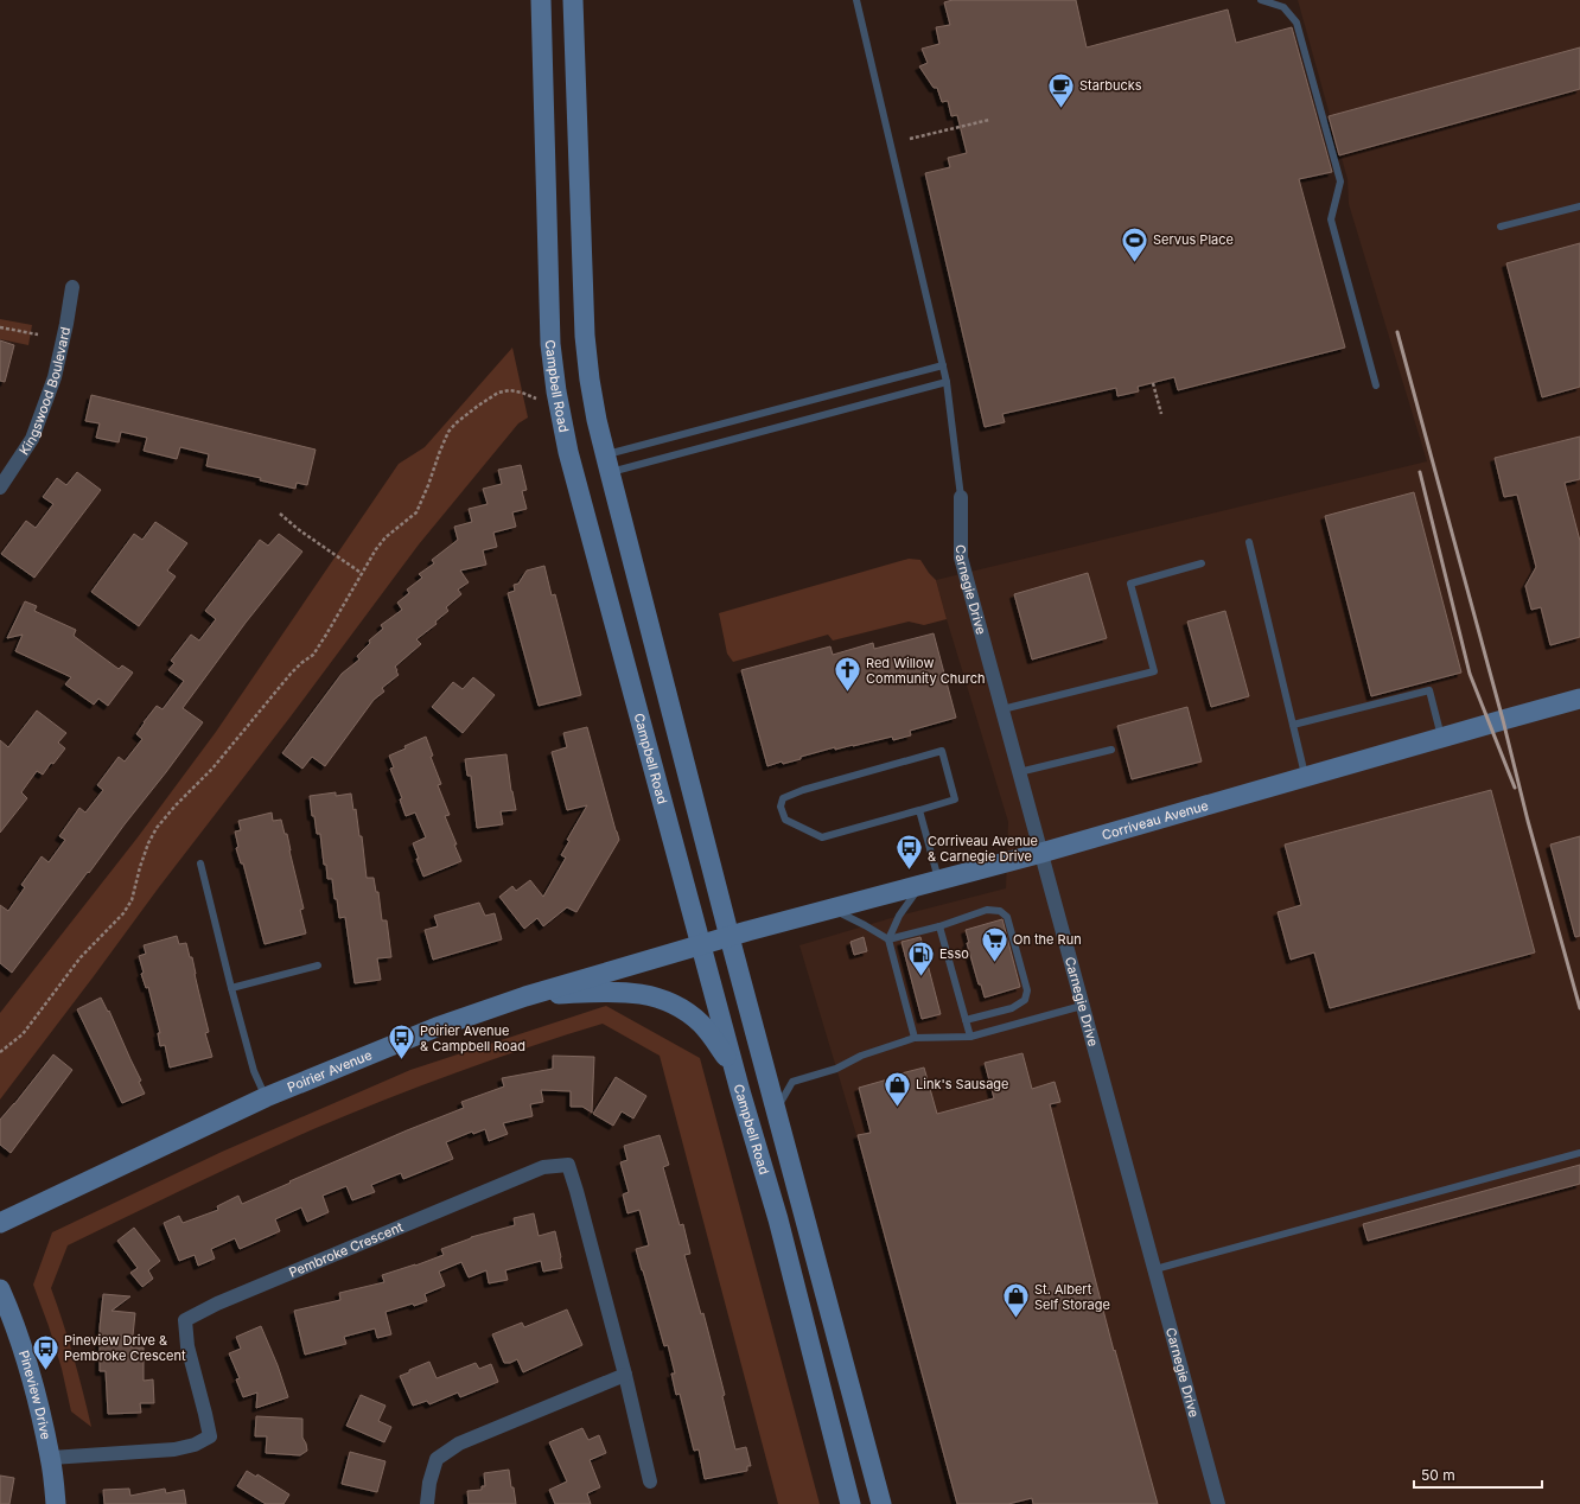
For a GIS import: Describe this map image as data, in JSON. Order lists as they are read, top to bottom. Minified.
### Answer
{"streets":{"street":["Campbell Road","Kingswood Boulevard","Carnegie Drive","Corriveau Avenue","Poirier Avenue","Pembroke Crescent","Pineview Drive"]},"crossings":[["Campbell Road","Corriveau Avenue"],["Campbell Road","Poirier Avenue"],["Carnegie Drive","Corriveau Avenue"],["Corriveau Avenue","Poirier Avenue"],["Pembroke Crescent","Pineview Drive"]],"places":{"cafe":["Starbucks"],"sports":["Servus Place"],"church":["Red Willow Community Church"],"bus stop":["Corriveau Avenue & Carnegie Drive","Poirier Avenue & Campbell Road","Pineview Drive & Pembroke Crescent"],"supermarket":["On the Run"],"fuel station":["Esso"],"shop":["Link's Sausage","St. Albert Self Storage"]},"scale_bar":"50 m"}
